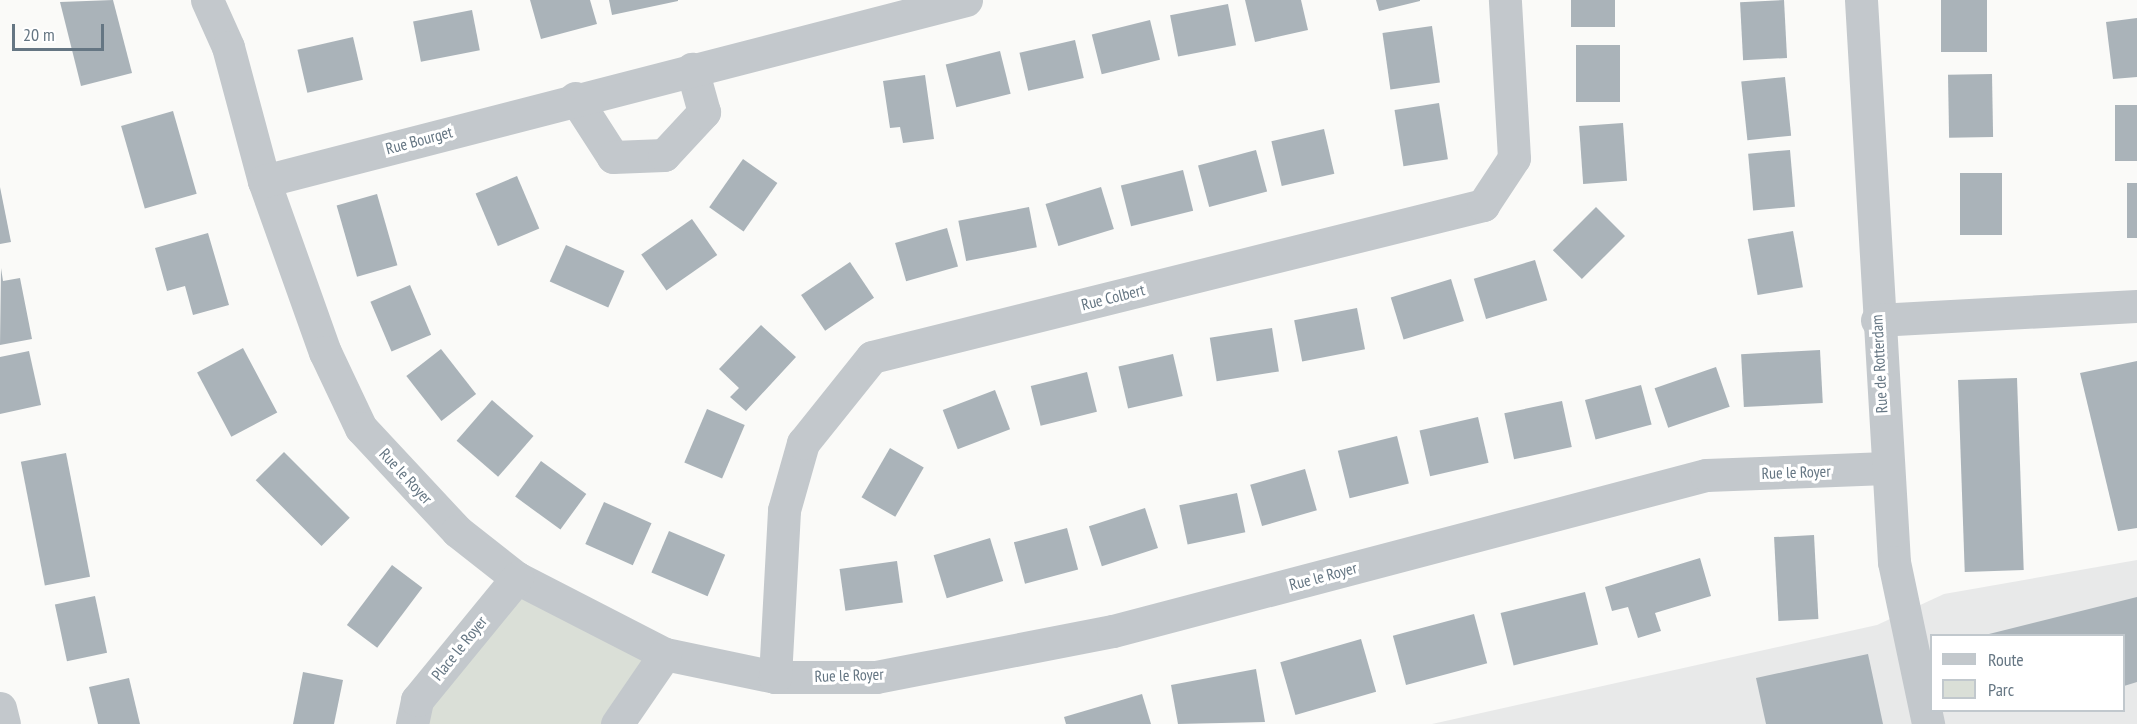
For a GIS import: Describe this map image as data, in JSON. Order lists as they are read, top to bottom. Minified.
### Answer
{"streets":{"street":["Rue Bourget","Rue Colbert","Rue de Rotterdam","Rue le Royer","Place le Royer"]},"crossings":[["Rue Bourget","Rue le Royer"],["Rue Colbert","Rue le Royer"],["Rue de Rotterdam","Rue le Royer"],["Rue le Royer","Place le Royer"]],"legend":["Route","Parc"],"scale_bar":"20 m"}
